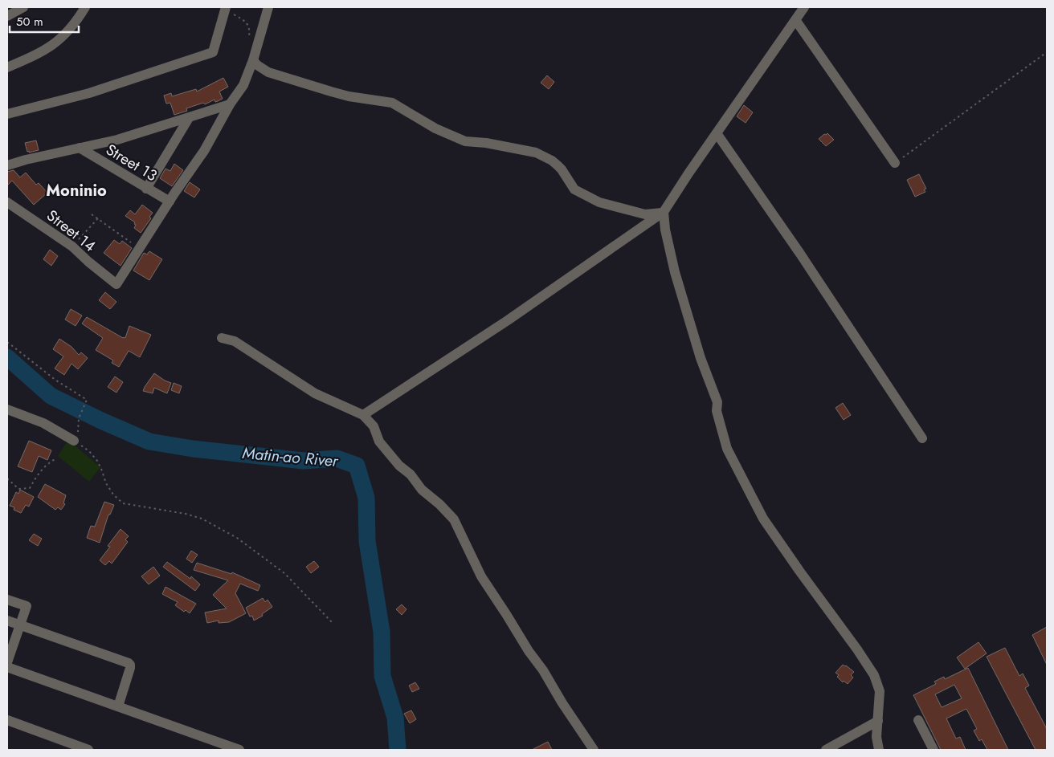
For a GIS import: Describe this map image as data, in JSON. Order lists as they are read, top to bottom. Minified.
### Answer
{"streets":{"street":["Street 13","Street 14"]},"crossings":[["Street 13","Street 14"]],"districts":["Moninio"],"water":["Matin-ao River"],"scale_bar":"50 m"}
